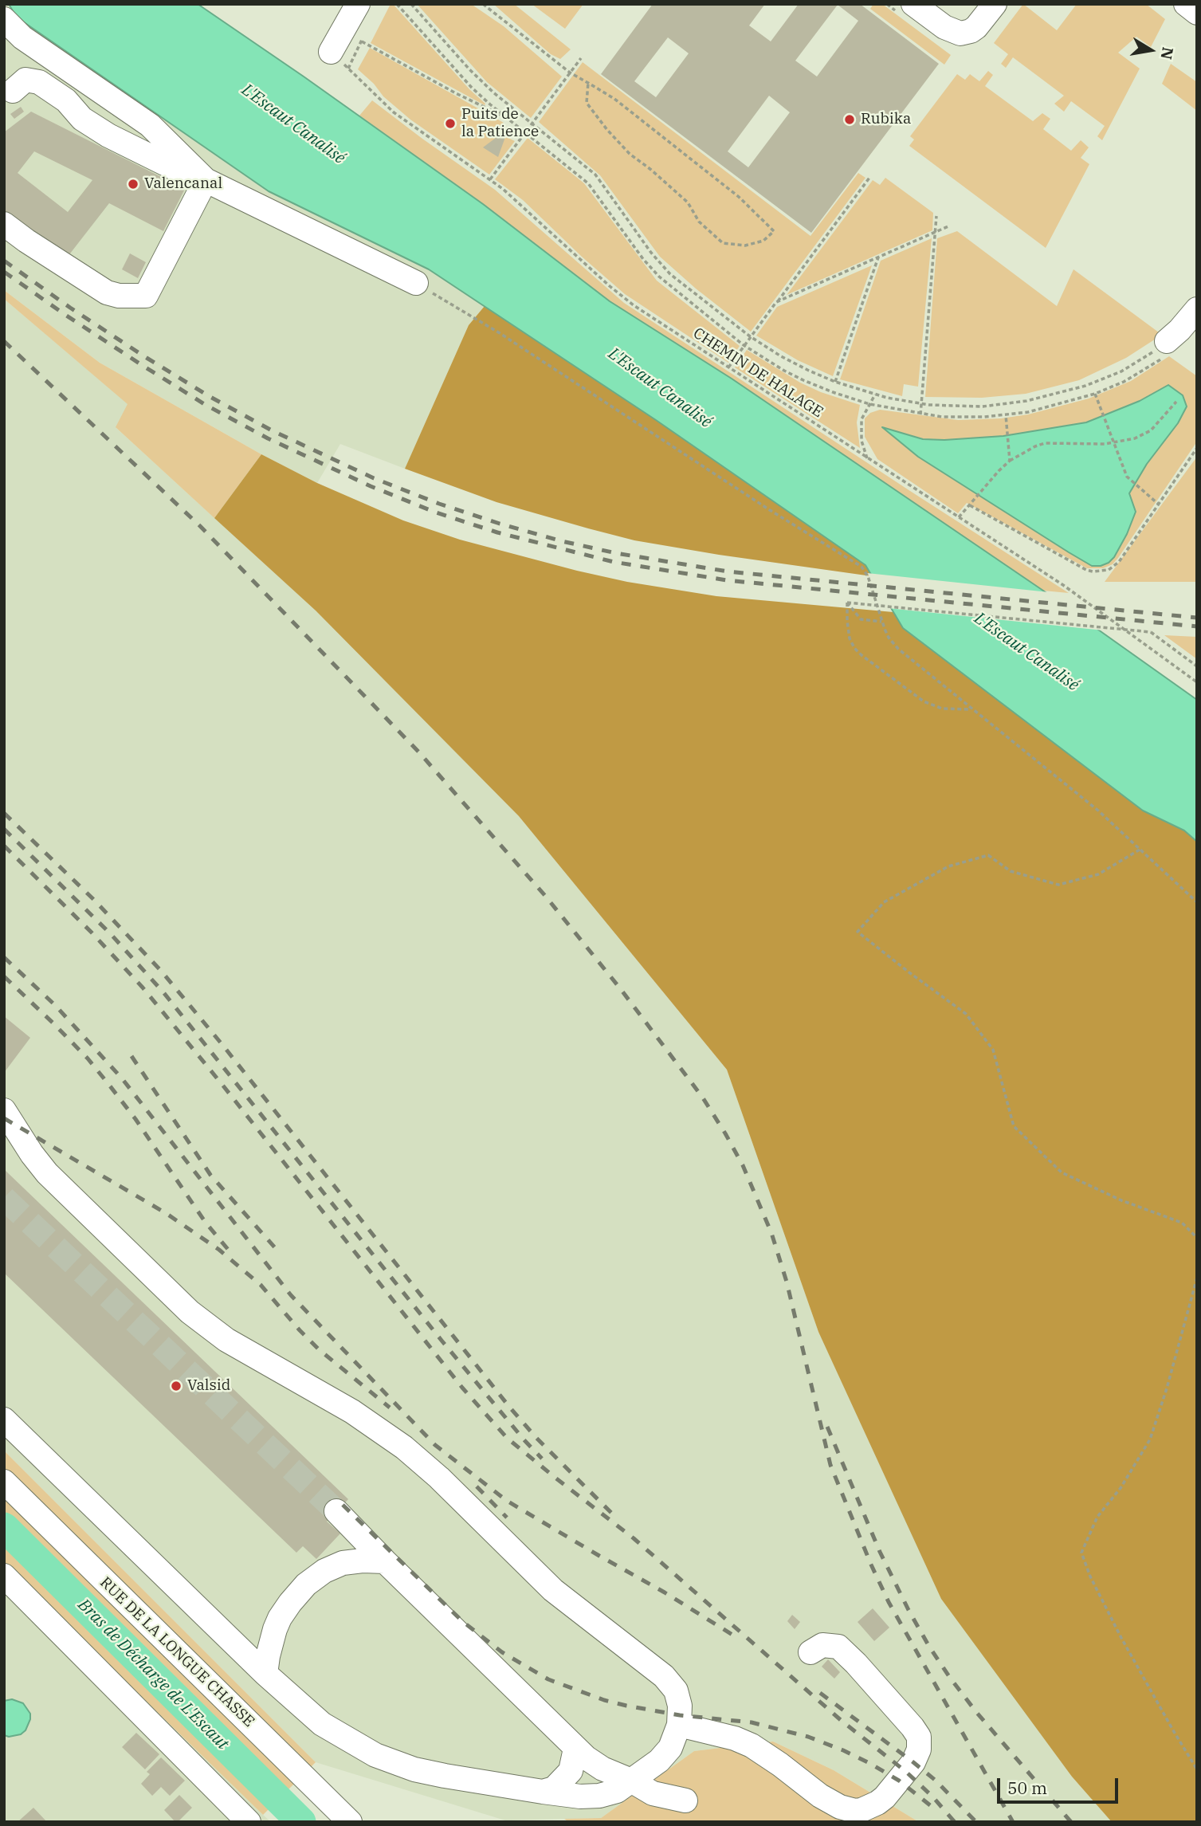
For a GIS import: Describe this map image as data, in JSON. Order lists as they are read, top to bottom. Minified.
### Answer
{"streets":{"street":["RUE DE LA LONGUE CHASSE"],"path":["CHEMIN DE HALAGE"]},"water":["L'Escaut Canalisé","Bras de Décharge de L'Escaut"],"places":["Rubika","Puits de la Patience","Valencanal","Valsid"],"scale_bar":"50 m","north":"right"}
